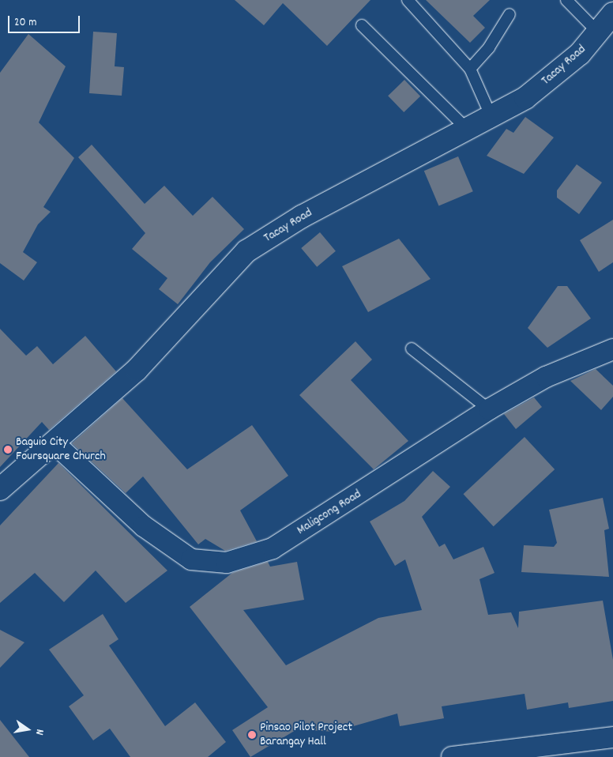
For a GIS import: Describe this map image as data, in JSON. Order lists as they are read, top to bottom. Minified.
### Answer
{"streets":{"main road":["Tacay Road"],"street":["Maligcong Road"]},"crossings":[["Tacay Road","Maligcong Road"]],"places":["Baguio City Foursquare Church","Pinsao Pilot Project Barangay Hall"],"scale_bar":"20 m","north":"right"}
